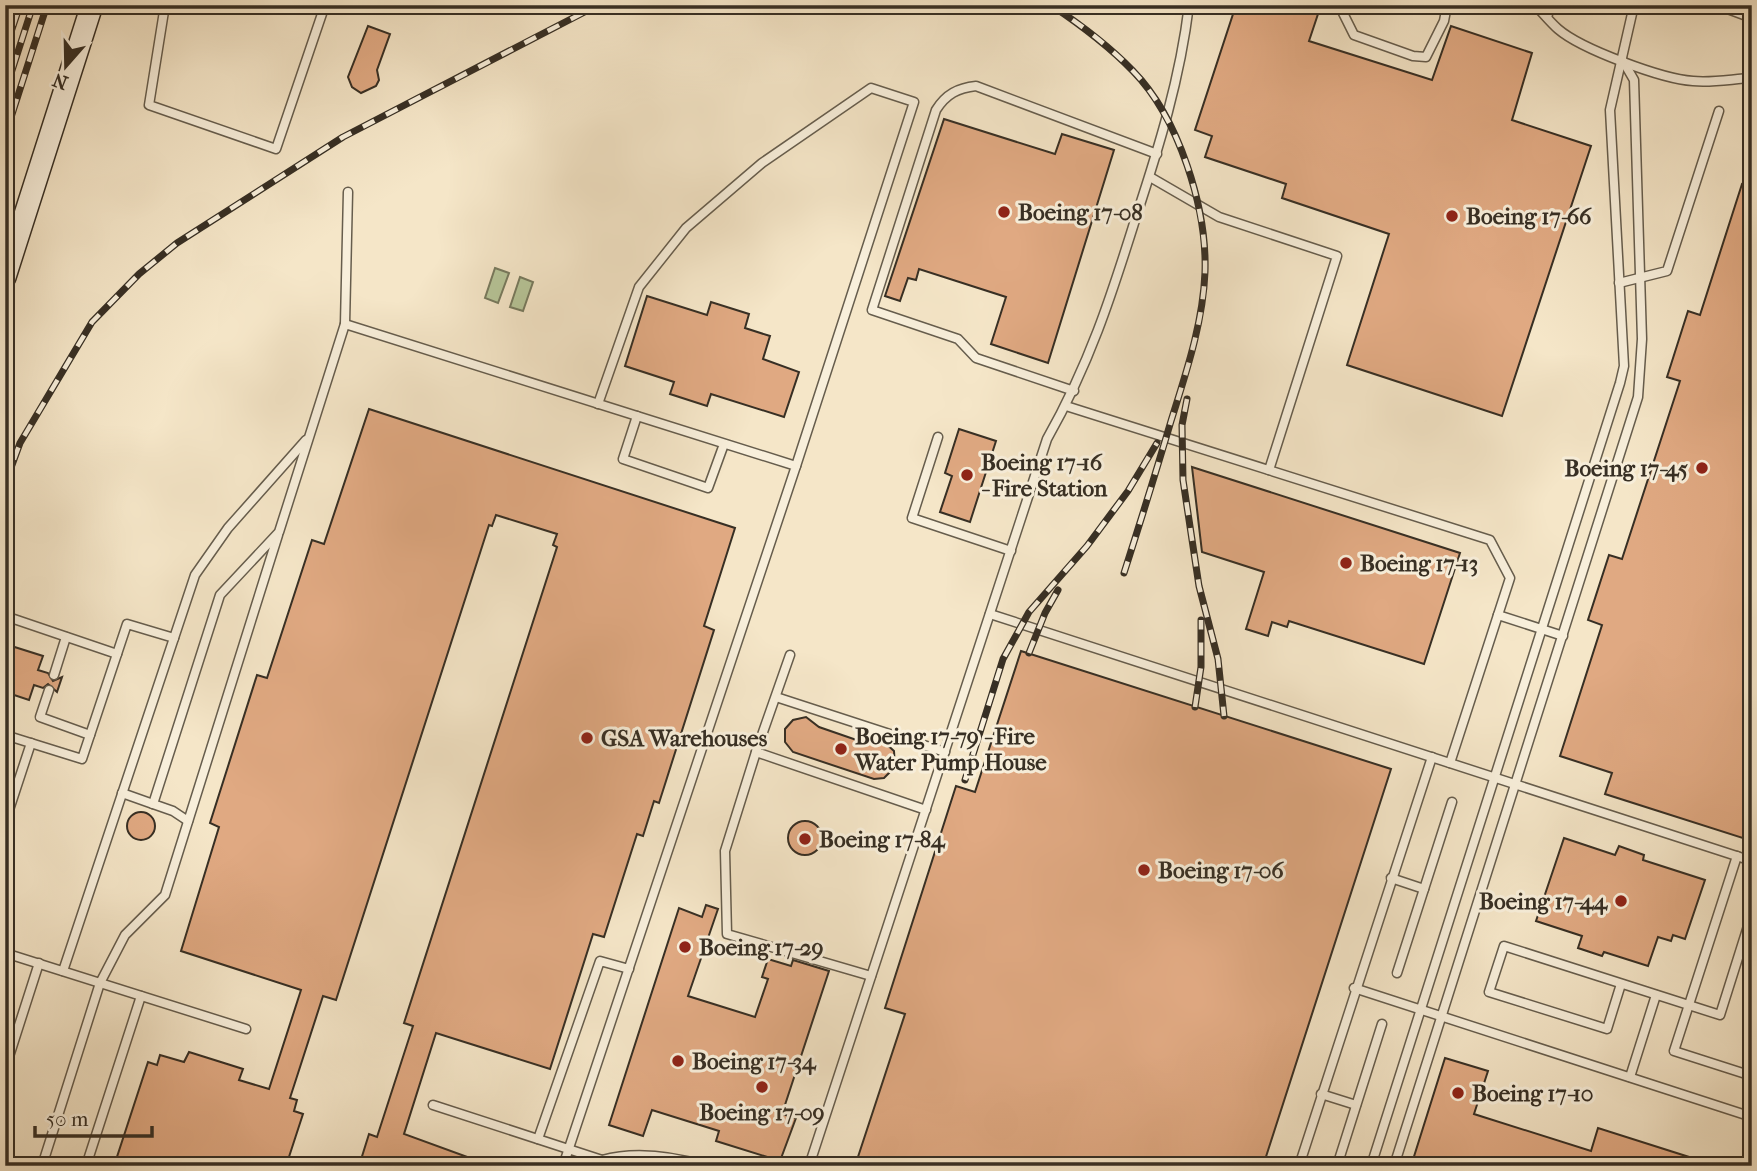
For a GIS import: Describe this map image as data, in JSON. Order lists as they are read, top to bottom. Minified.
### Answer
{"places":["Boeing 17-08","Boeing 17-66","Boeing 17-45","Boeing 17-16 - Fire Station","Boeing 17-13","GSA Warehouses","Boeing 17-79 - Fire Water Pump House","Boeing 17-84","Boeing 17-06","Boeing 17-44","Boeing 17-29","Boeing 17-34","Boeing 17-09","Boeing 17-10"],"scale_bar":"50 m","north":"bottom"}
